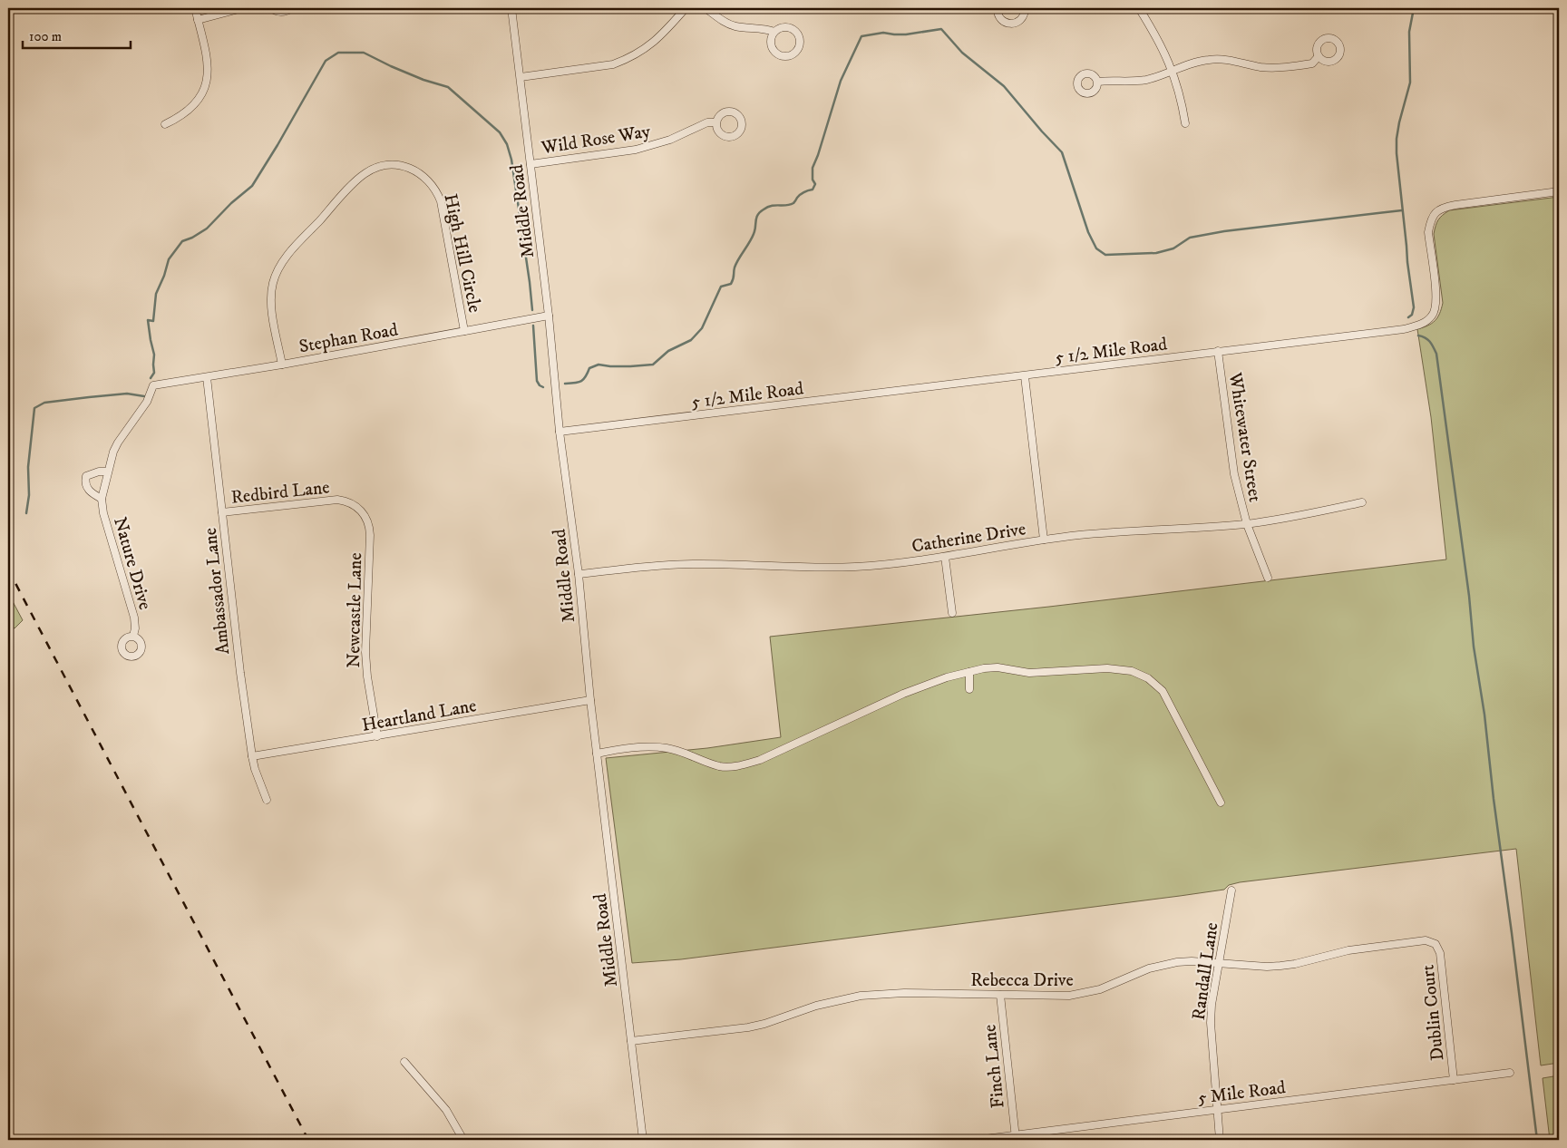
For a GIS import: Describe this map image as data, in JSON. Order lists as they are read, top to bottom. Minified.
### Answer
{"streets":{"street":["Wild Rose Way","Middle Road","High Hill Circle","Stephan Road","5 1/2 Mile Road","Whitewater Street","Redbird Lane","Catherine Drive","Nature Drive","Ambassador Lane","Newcastle Lane","Heartland Lane","Randall Lane","Rebecca Drive","Dublin Court","Finch Lane","5 Mile Road"]},"crossings":[["Wild Rose Way","Middle Road"],["Middle Road","Stephan Road"],["Middle Road","5 1/2 Mile Road"],["Middle Road","Catherine Drive"],["Middle Road","Heartland Lane"],["Middle Road","Rebecca Drive"],["High Hill Circle","Stephan Road"],["Stephan Road","Nature Drive"],["Stephan Road","Ambassador Lane"],["5 1/2 Mile Road","Whitewater Street"],["Whitewater Street","Catherine Drive"],["Redbird Lane","Ambassador Lane"],["Redbird Lane","Newcastle Lane"],["Ambassador Lane","Heartland Lane"],["Newcastle Lane","Heartland Lane"],["Randall Lane","Rebecca Drive"],["Randall Lane","5 Mile Road"],["Rebecca Drive","Dublin Court"],["Rebecca Drive","Finch Lane"],["Dublin Court","5 Mile Road"],["Finch Lane","5 Mile Road"]],"scale_bar":"100 m"}
